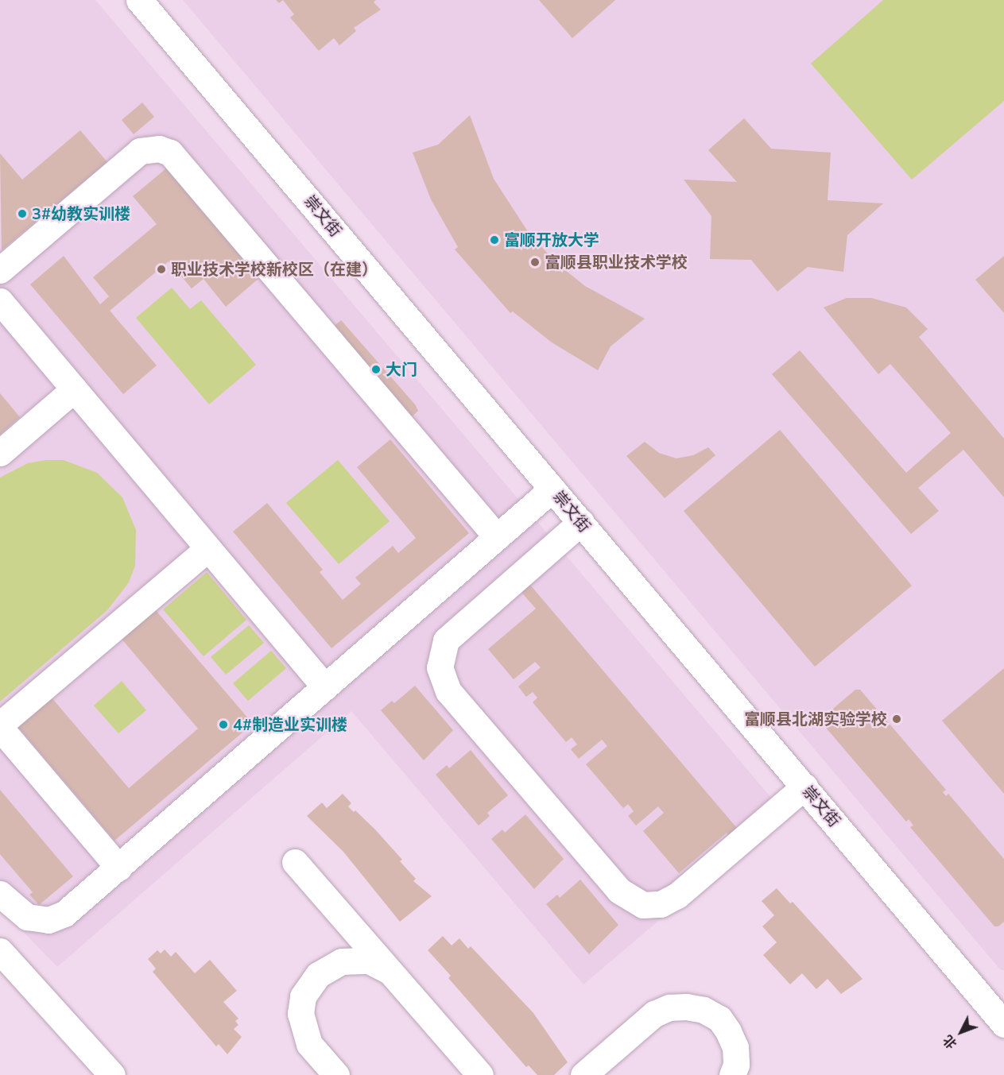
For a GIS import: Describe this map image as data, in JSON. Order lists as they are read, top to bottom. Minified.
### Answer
{"streets":{"street":["崇文街"]},"places":["3#幼教实训楼","富顺开放大学","富顺县职业技术学校","职业技术学校新校区（在建）","大门","富顺县北湖实验学校","4#制造业实训楼"],"north":"bottom left"}
